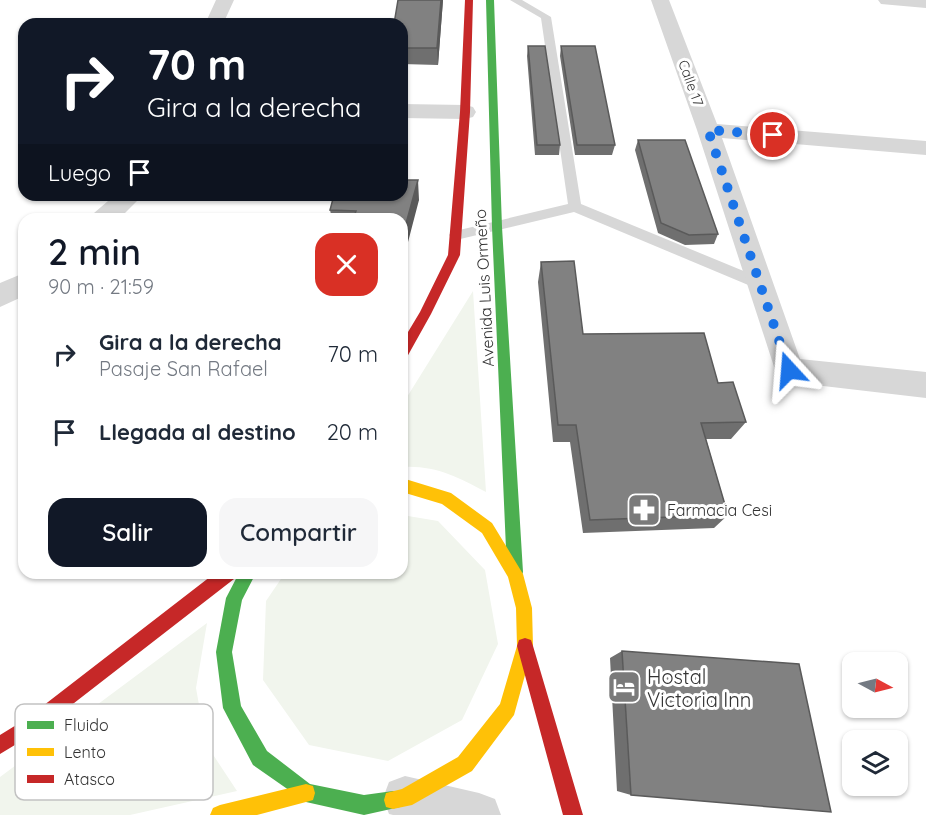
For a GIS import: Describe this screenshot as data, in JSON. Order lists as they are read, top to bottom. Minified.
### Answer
{"streets":{"main road":["Avenida Luis Ormeño"],"street":["Calle 17"]},"places":{"pharmacy":["Farmacia Cesi"],"hotel":["Hostal Victoria Inn"]},"legend":["Fluido","Lento","Atasco"],"north":"right","page":{"turn":["70 m","Gira a la derecha"],"then":"Luego","heading":["2 min","90 m · 21:59"],"list":[{"name":"Gira a la derecha","note":"Pasaje San Rafael","value":"70 m"},{"name":"Llegada al destino","value":"20 m"}],"buttons":["Salir","Compartir"]}}
